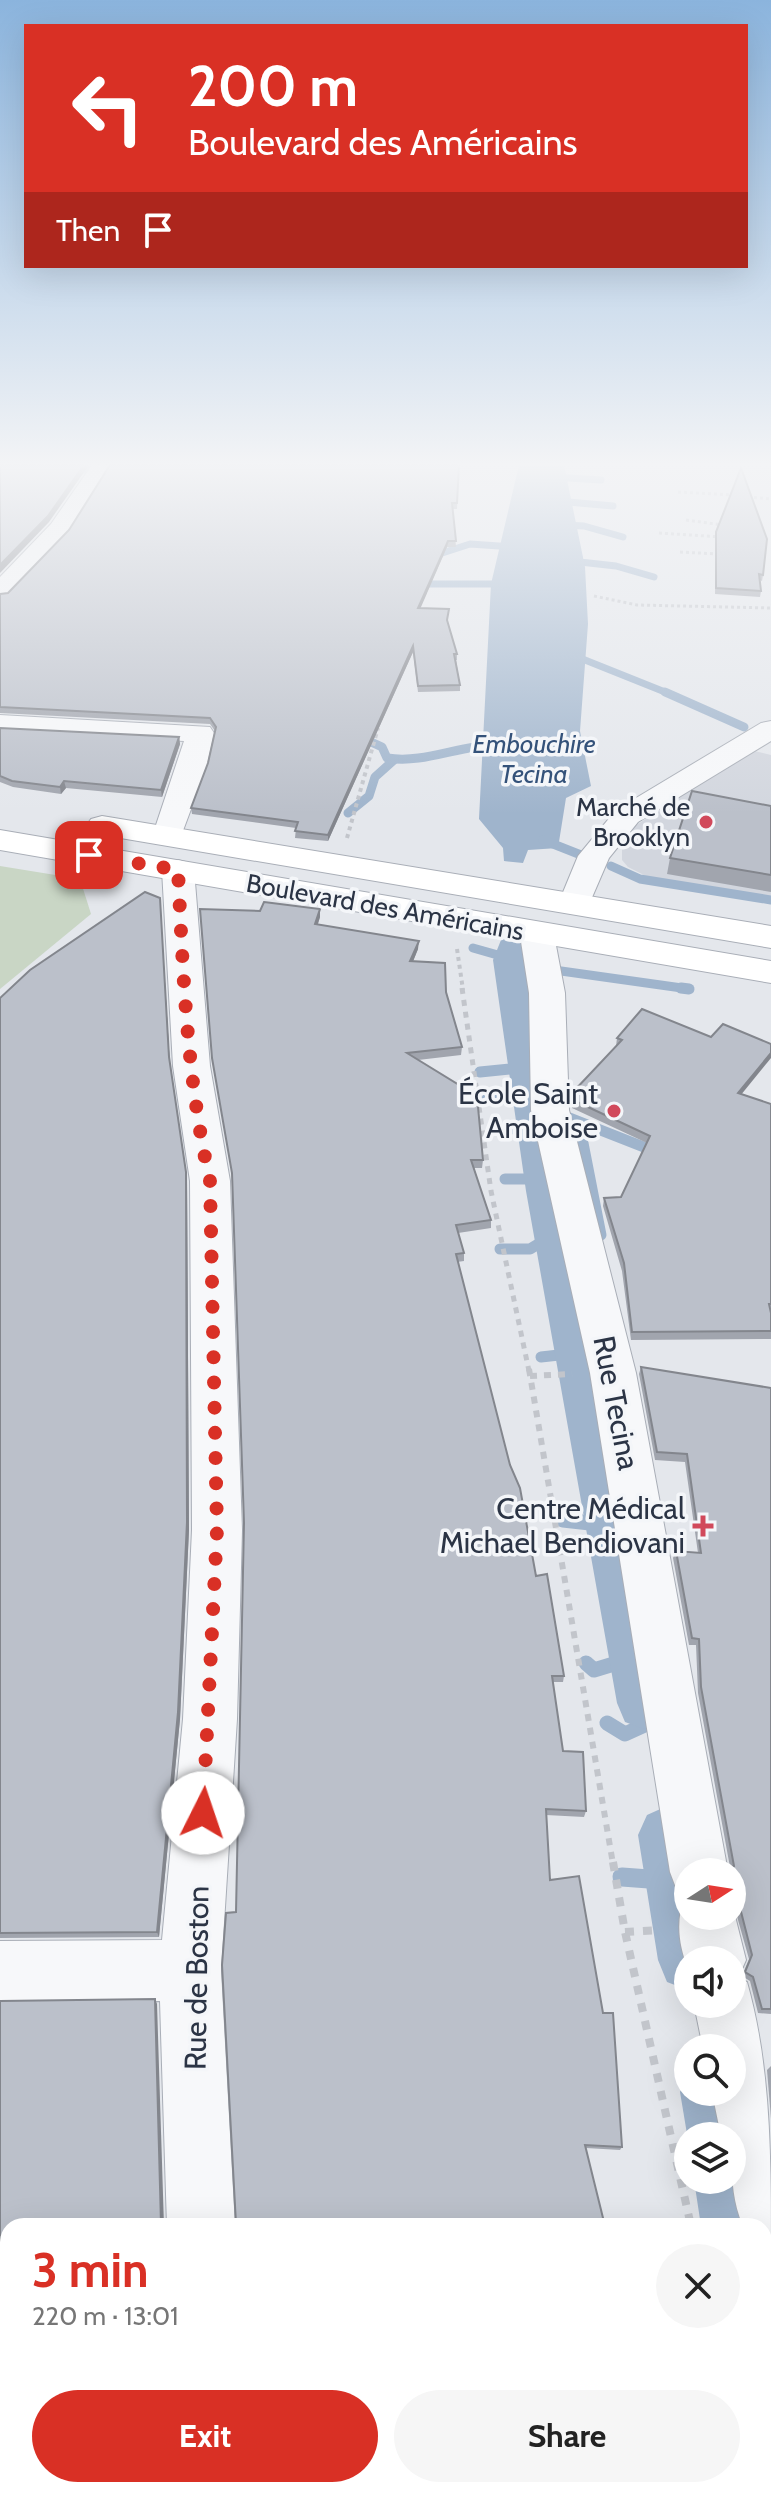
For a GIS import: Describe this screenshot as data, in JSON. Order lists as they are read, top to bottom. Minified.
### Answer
{"streets":{"main road":["Boulevard des Américains"],"street":["Rue Tecina","Rue de Boston"]},"crossings":[["Boulevard des Américains","Rue Tecina"],["Boulevard des Américains","Rue de Boston"]],"water":["Embouchire Tecina"],"places":{"other":["Marché de Brooklyn","École Saint Amboise"],"health":["Centre Médical Michael Bendiovani"]},"north":"right","page":{"turn":["200 m","Boulevard des Américains"],"then":"Then","heading":["3 min","220 m · 13:01"],"buttons":["Exit","Share"]}}
